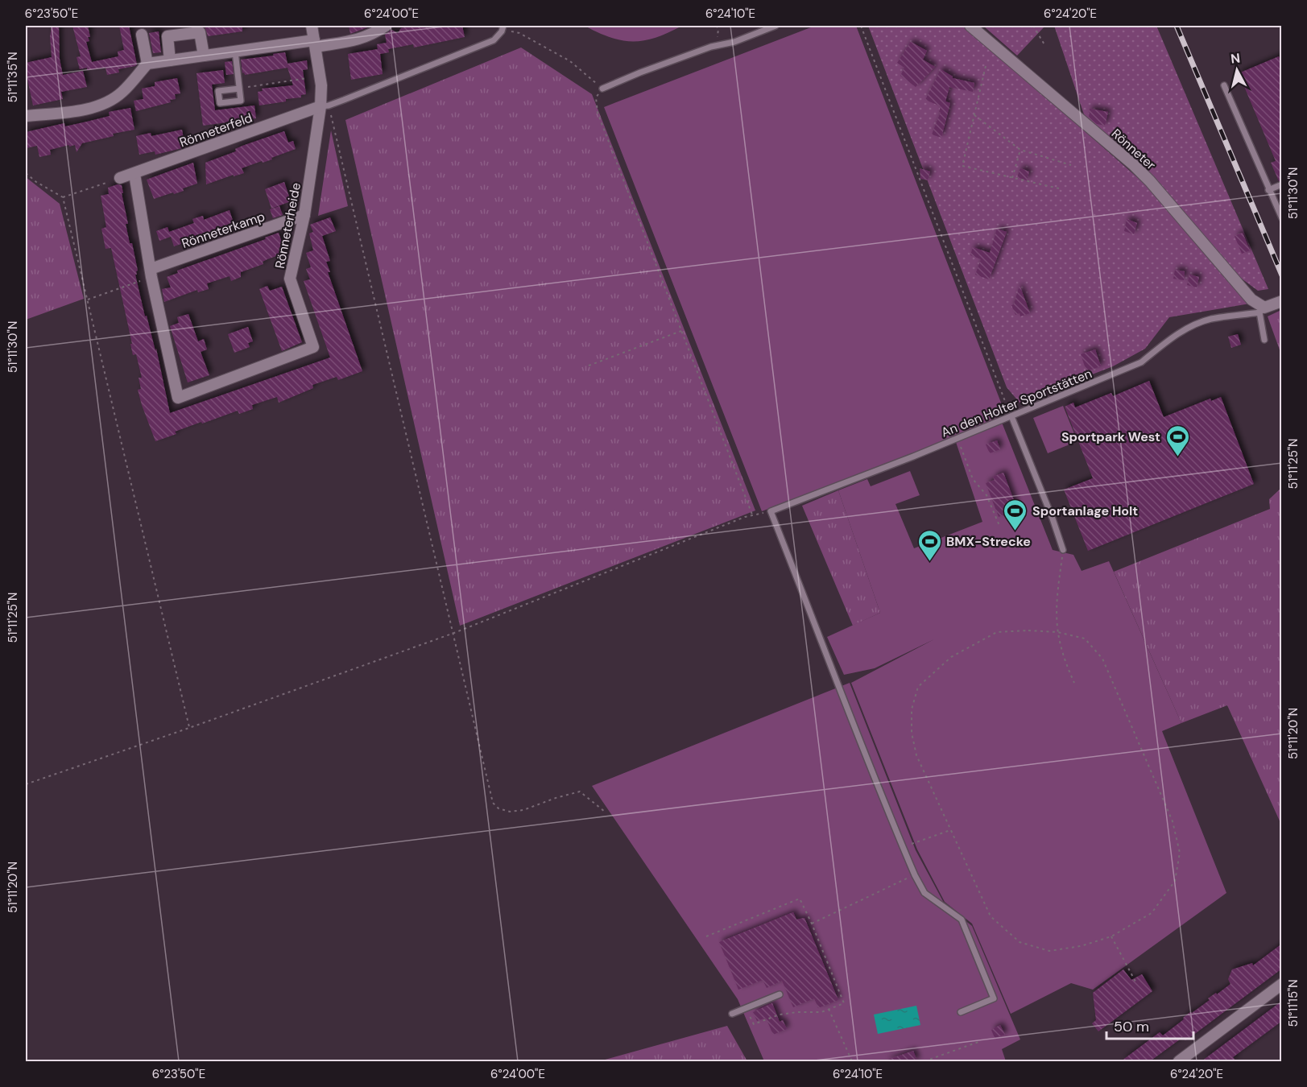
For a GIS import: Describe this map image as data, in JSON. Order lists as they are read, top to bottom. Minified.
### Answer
{"streets":{"street":["Rönneterfeld","Rönneter","Rönneterheide","Rönneterkamp"],"lane":["An den Holter Sportstätten"]},"crossings":[["Rönneterfeld","Rönneterheide"],["Rönneter","An den Holter Sportstätten"],["Rönneterheide","Rönneterkamp"]],"places":{"sports":["Sportpark West","Sportanlage Holt","BMX-Strecke"]},"scale_bar":"50 m","north":"top","coordinates":["6°23'50\"E","6°24'00\"E","6°24'10\"E","6°24'20\"E","51°11'35\"N","51°11'30\"N","51°11'25\"N","51°11'20\"N","51°11'15\"N"]}
